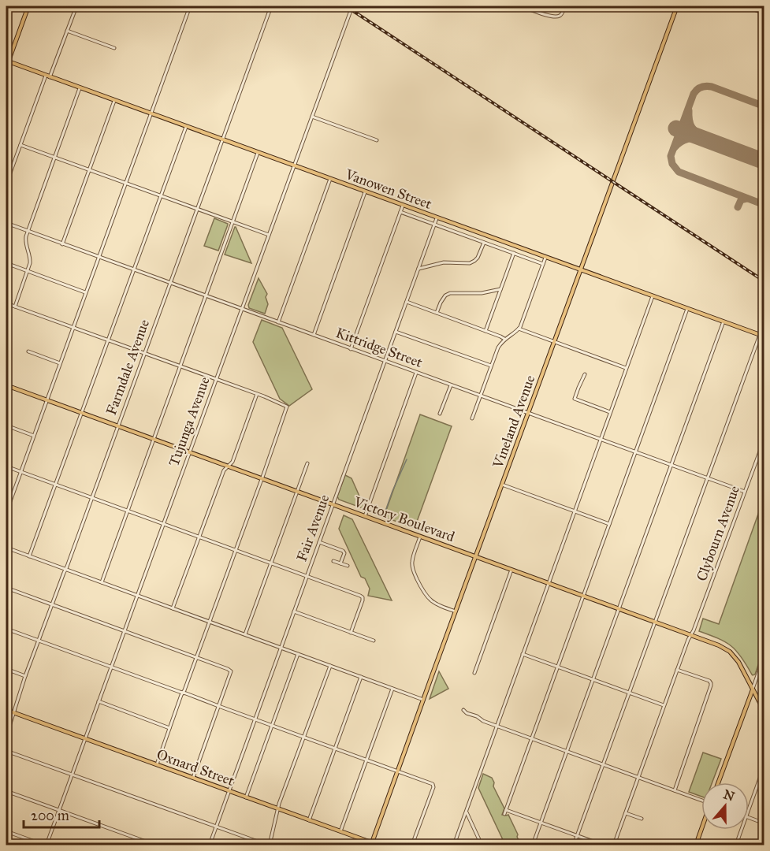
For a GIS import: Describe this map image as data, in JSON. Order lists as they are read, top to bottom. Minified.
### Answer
{"streets":{"main road":["Vanowen Street","Vineland Avenue","Victory Boulevard","Oxnard Street"],"street":["Kittridge Street","Farmdale Avenue","Tujunga Avenue","Fair Avenue","Clybourn Avenue"]},"crossings":[["Vanowen Street","Farmdale Avenue"],["Vanowen Street","Tujunga Avenue"],["Vanowen Street","Vineland Avenue"],["Vanowen Street","Fair Avenue"],["Kittridge Street","Farmdale Avenue"],["Kittridge Street","Tujunga Avenue"],["Kittridge Street","Vineland Avenue"],["Kittridge Street","Fair Avenue"],["Kittridge Street","Clybourn Avenue"],["Farmdale Avenue","Victory Boulevard"],["Farmdale Avenue","Oxnard Street"],["Tujunga Avenue","Victory Boulevard"],["Tujunga Avenue","Oxnard Street"],["Vineland Avenue","Victory Boulevard"],["Vineland Avenue","Oxnard Street"],["Victory Boulevard","Fair Avenue"],["Victory Boulevard","Clybourn Avenue"],["Fair Avenue","Oxnard Street"]],"scale_bar":"200 m","north":"top"}
